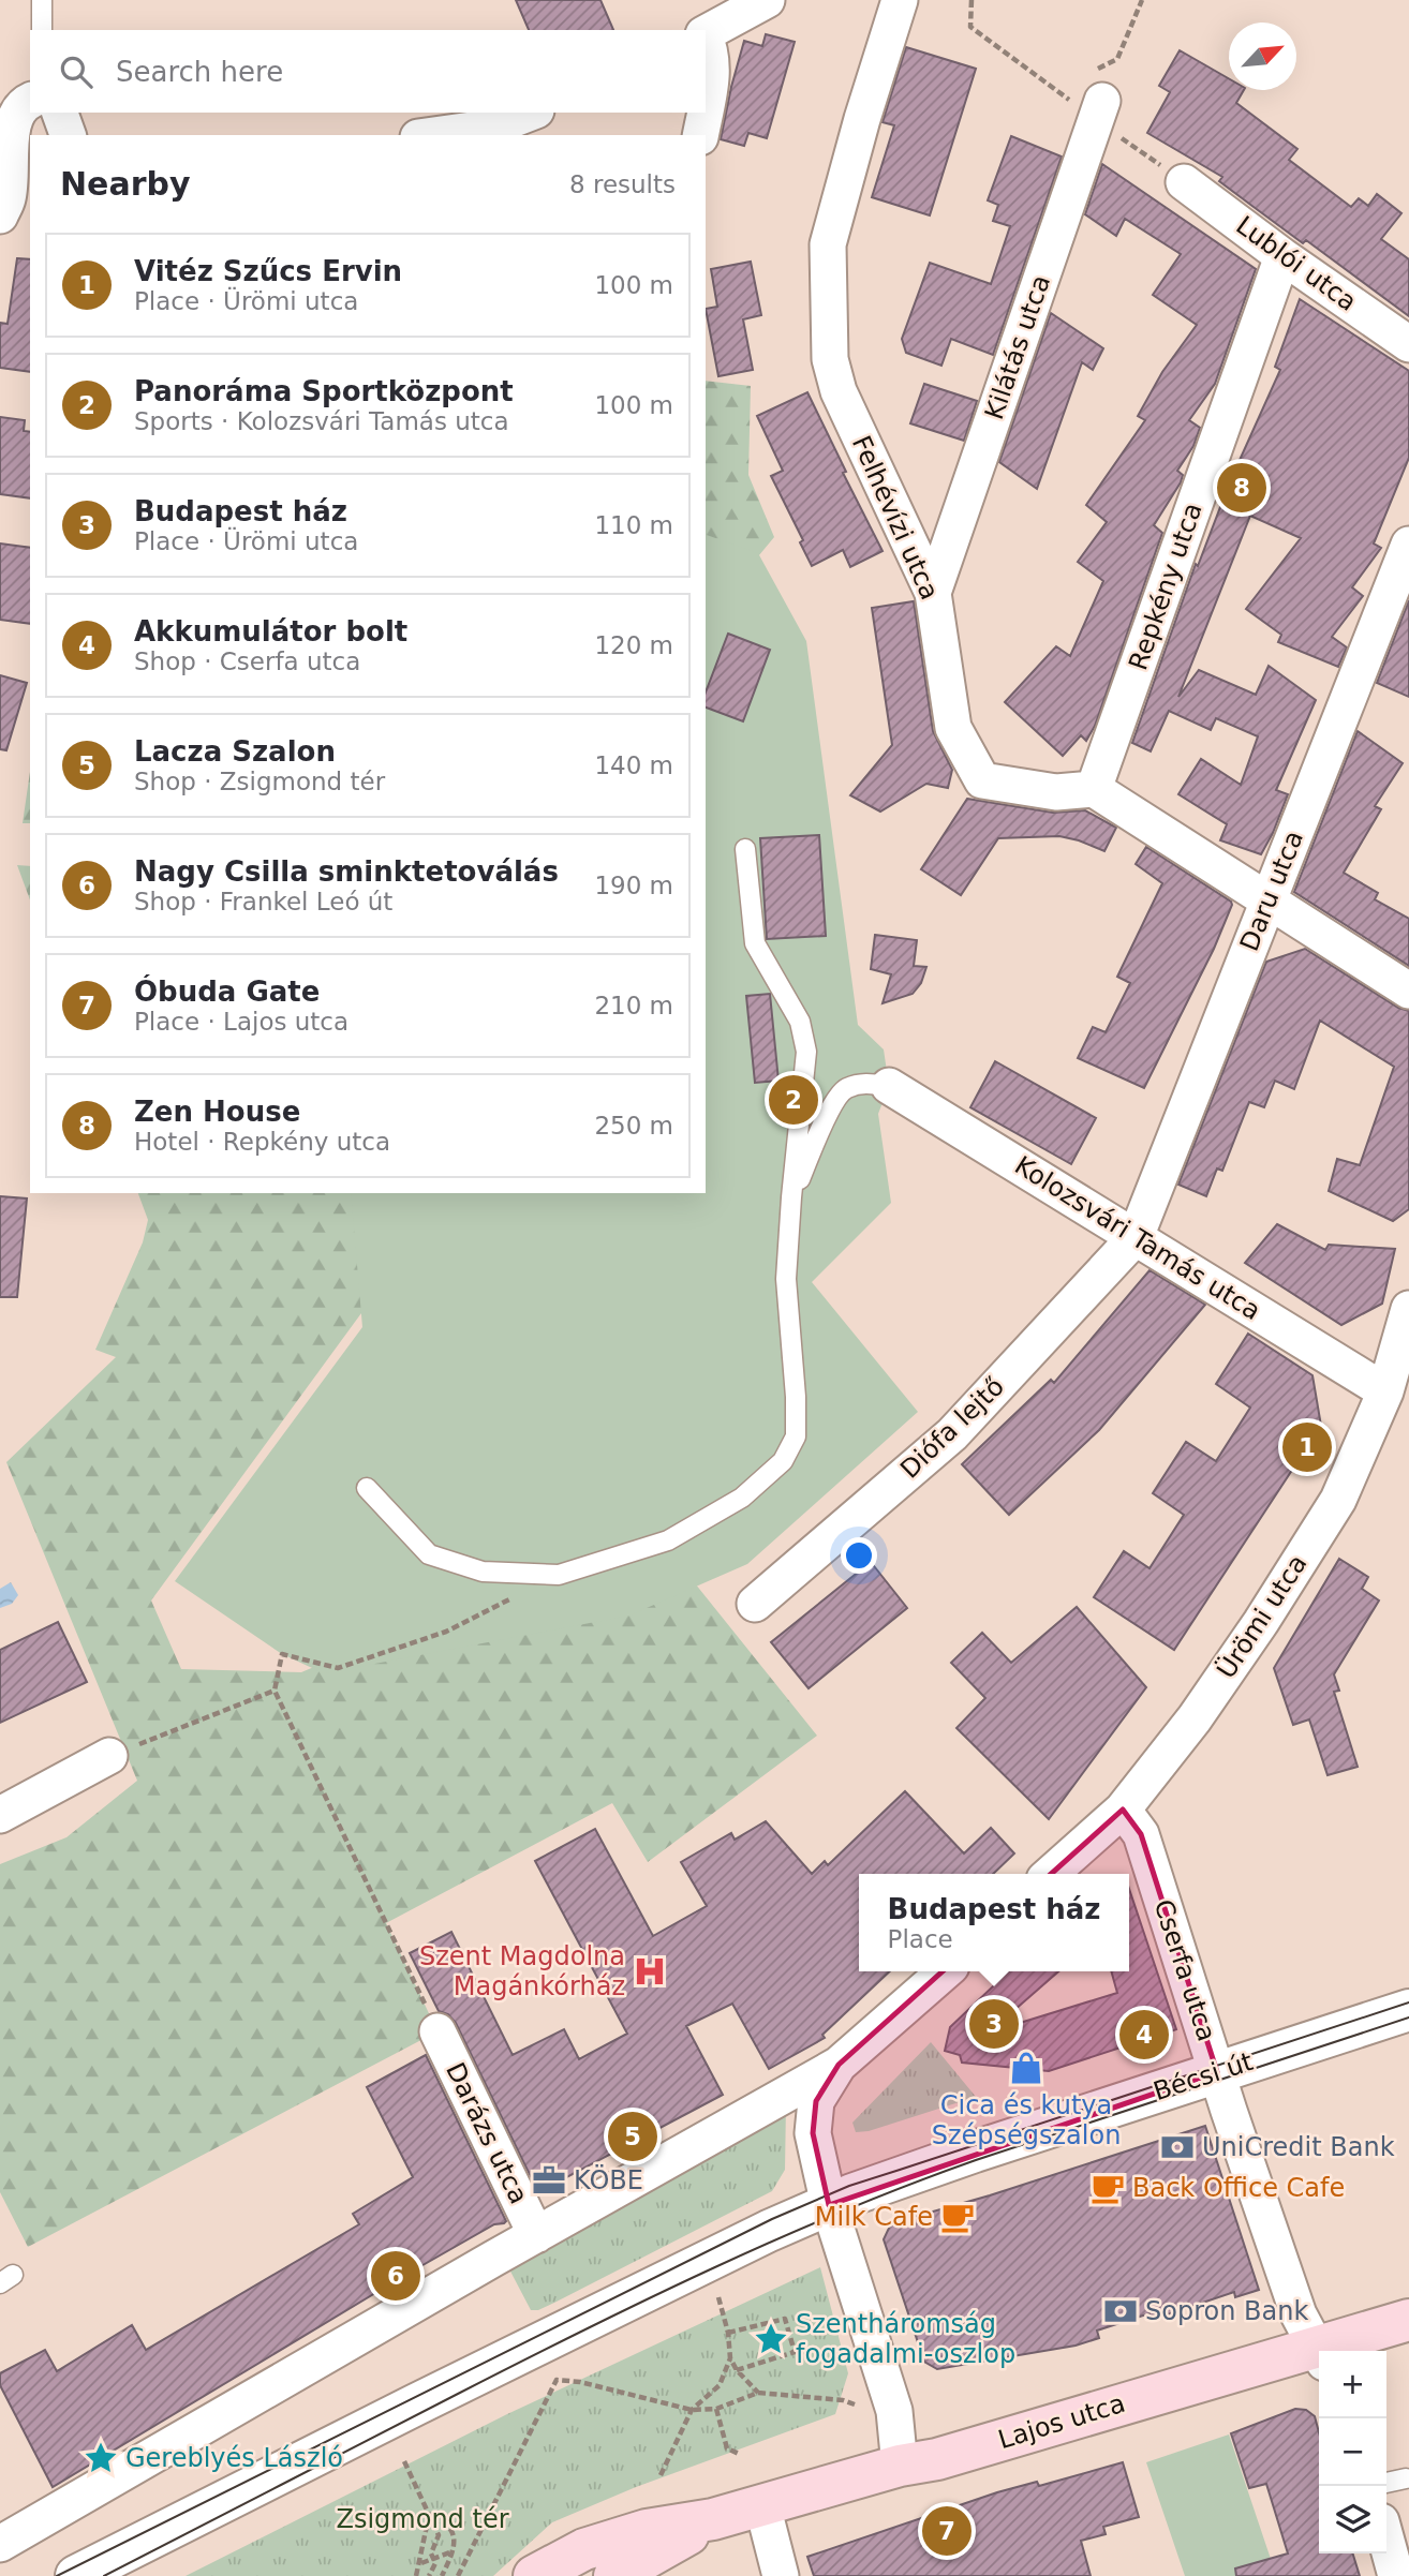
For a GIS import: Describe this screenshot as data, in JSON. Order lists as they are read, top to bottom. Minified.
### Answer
{"streets":{"main road":["Lajos utca"],"street":["Lublói utca","Kilátás utca","Felhévízi utca","Repkény utca","Daru utca","Kolozsvári Tamás utca","Diófa lejtő","Ürömi utca","Cserfa utca","Bécsi út","Darázs utca"]},"crossings":[["Lublói utca","Repkény utca"],["Kilátás utca","Felhévízi utca"],["Felhévízi utca","Repkény utca"],["Daru utca","Kolozsvári Tamás utca"],["Daru utca","Diófa lejtő"],["Kolozsvári Tamás utca","Diófa lejtő"],["Kolozsvári Tamás utca","Ürömi utca"],["Ürömi utca","Cserfa utca"],["Cserfa utca","Bécsi út"]],"parks":["Zsigmond tér"],"places":{"hospital":["Szent Magdolna Magánkórház"],"shop":["Cica és kutya Szépségszalon"],"bank":["UniCredit Bank","Sopron Bank"],"office":["KÖBE"],"cafe":["Back Office Cafe","Milk Cafe"],"place":["Szentháromság fogadalmi-oszlop","Gereblyés László"]},"north":"top right","page":{"search":"Search here","heading":["Nearby","8 results"],"list":[{"mark":"1","name":"Vitéz Szűcs Ervin","note":"Place · Ürömi utca","value":"100 m"},{"mark":"2","name":"Panoráma Sportközpont","note":"Sports · Kolozsvári Tamás utca","value":"100 m"},{"mark":"3","name":"Budapest ház","note":"Place · Ürömi utca","value":"110 m"},{"mark":"4","name":"Akkumulátor bolt","note":"Shop · Cserfa utca","value":"120 m"},{"mark":"5","name":"Lacza Szalon","note":"Shop · Zsigmond tér","value":"140 m"},{"mark":"6","name":"Nagy Csilla sminktetoválás","note":"Shop · Frankel Leó út","value":"190 m"},{"mark":"7","name":"Óbuda Gate","note":"Place · Lajos utca","value":"210 m"},{"mark":"8","name":"Zen House","note":"Hotel · Repkény utca","value":"250 m"}],"pins":["8","2","1","3","4","5","6","7"],"popup":["Budapest ház","Place"],"map_buttons":["+","−"]}}
